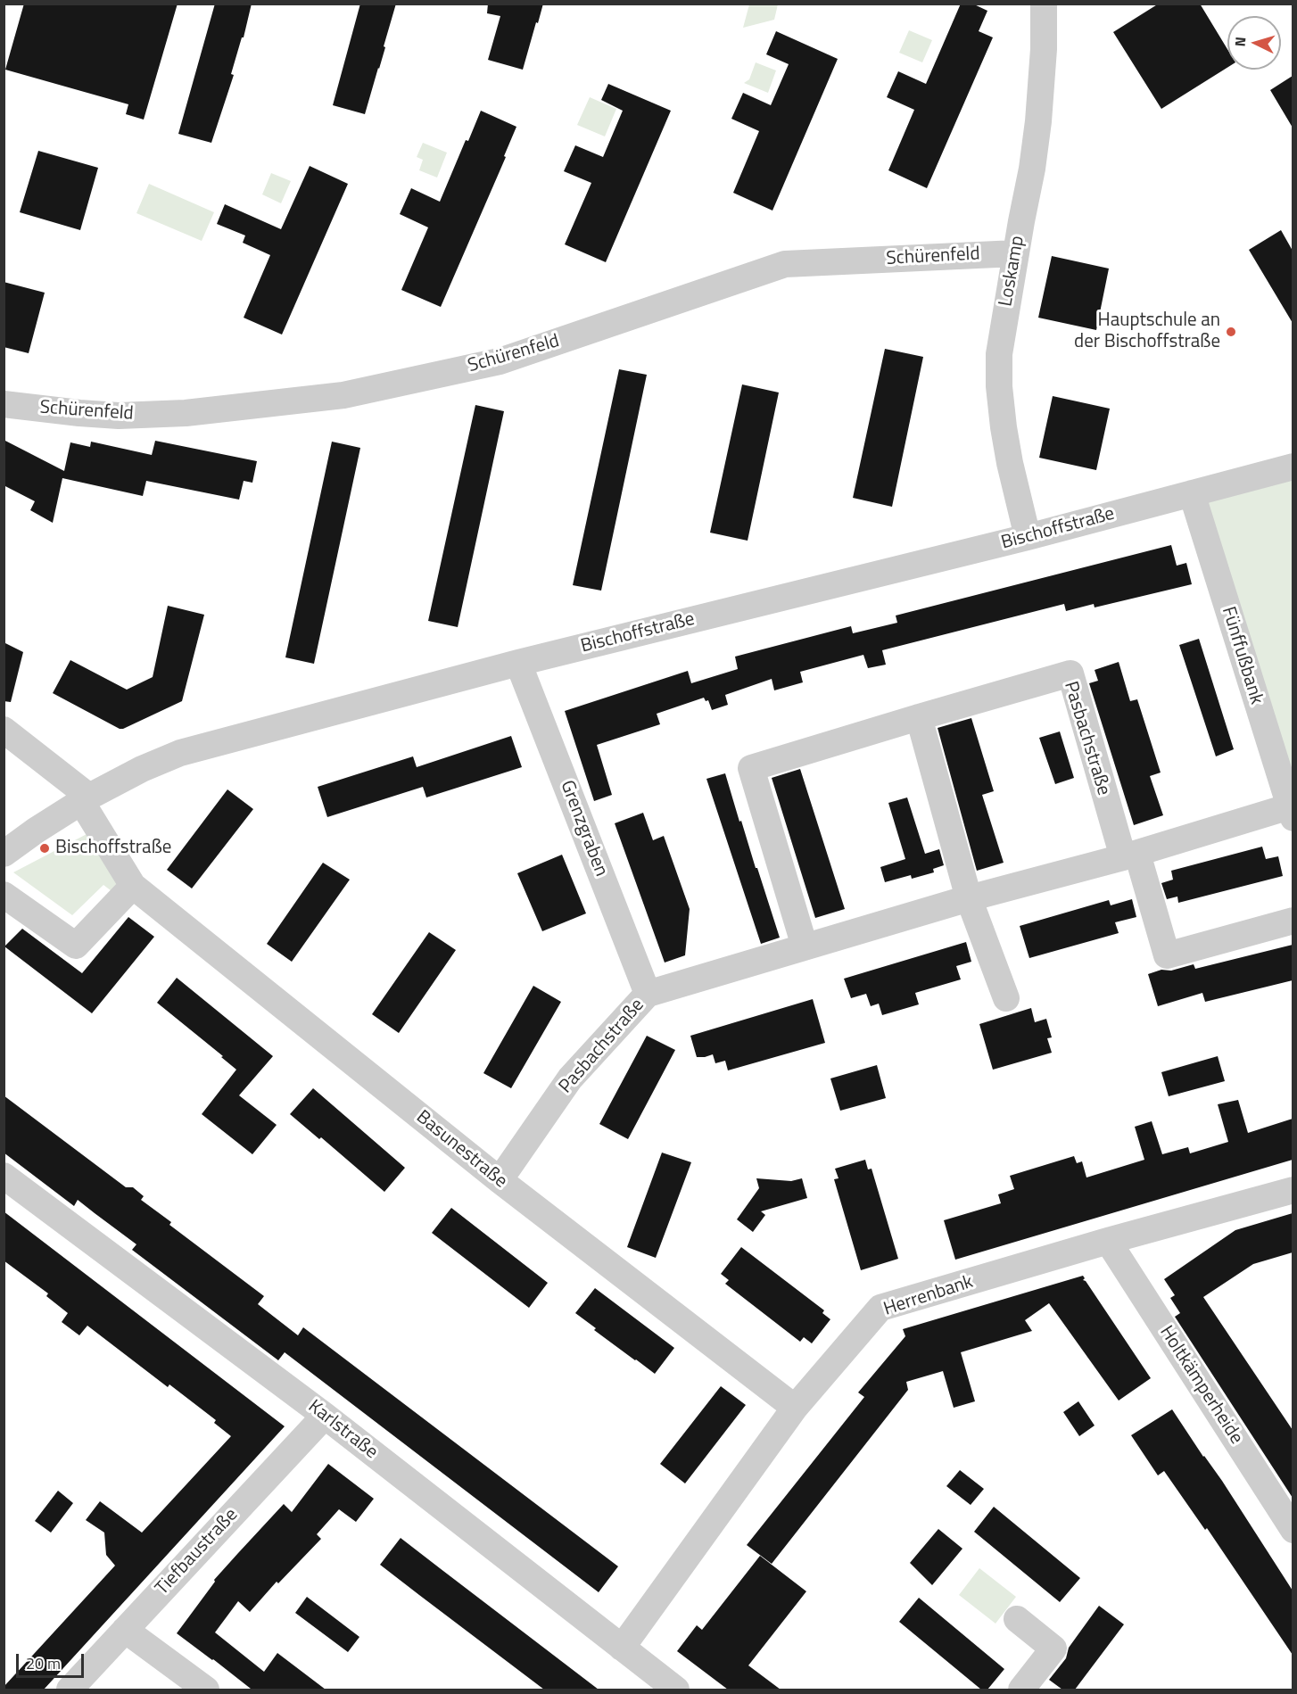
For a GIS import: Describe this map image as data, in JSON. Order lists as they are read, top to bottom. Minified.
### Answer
{"streets":{"street":["Schürenfeld","Loskamp","Bischoffstraße","Fünffußbank","Pasbachstraße","Grenzgraben","Basunestraße","Herrenbank","Holtkämperheide","Karlstraße","Tiefbaustraße"]},"crossings":[["Schürenfeld","Loskamp"],["Loskamp","Bischoffstraße"],["Bischoffstraße","Fünffußbank"],["Bischoffstraße","Grenzgraben"],["Bischoffstraße","Basunestraße"],["Fünffußbank","Pasbachstraße"],["Pasbachstraße","Grenzgraben"],["Pasbachstraße","Basunestraße"],["Basunestraße","Herrenbank"],["Herrenbank","Holtkämperheide"],["Herrenbank","Karlstraße"],["Karlstraße","Tiefbaustraße"]],"places":["Hauptschule an der Bischoffstraße","Bischoffstraße"],"scale_bar":"20 m","north":"left"}
